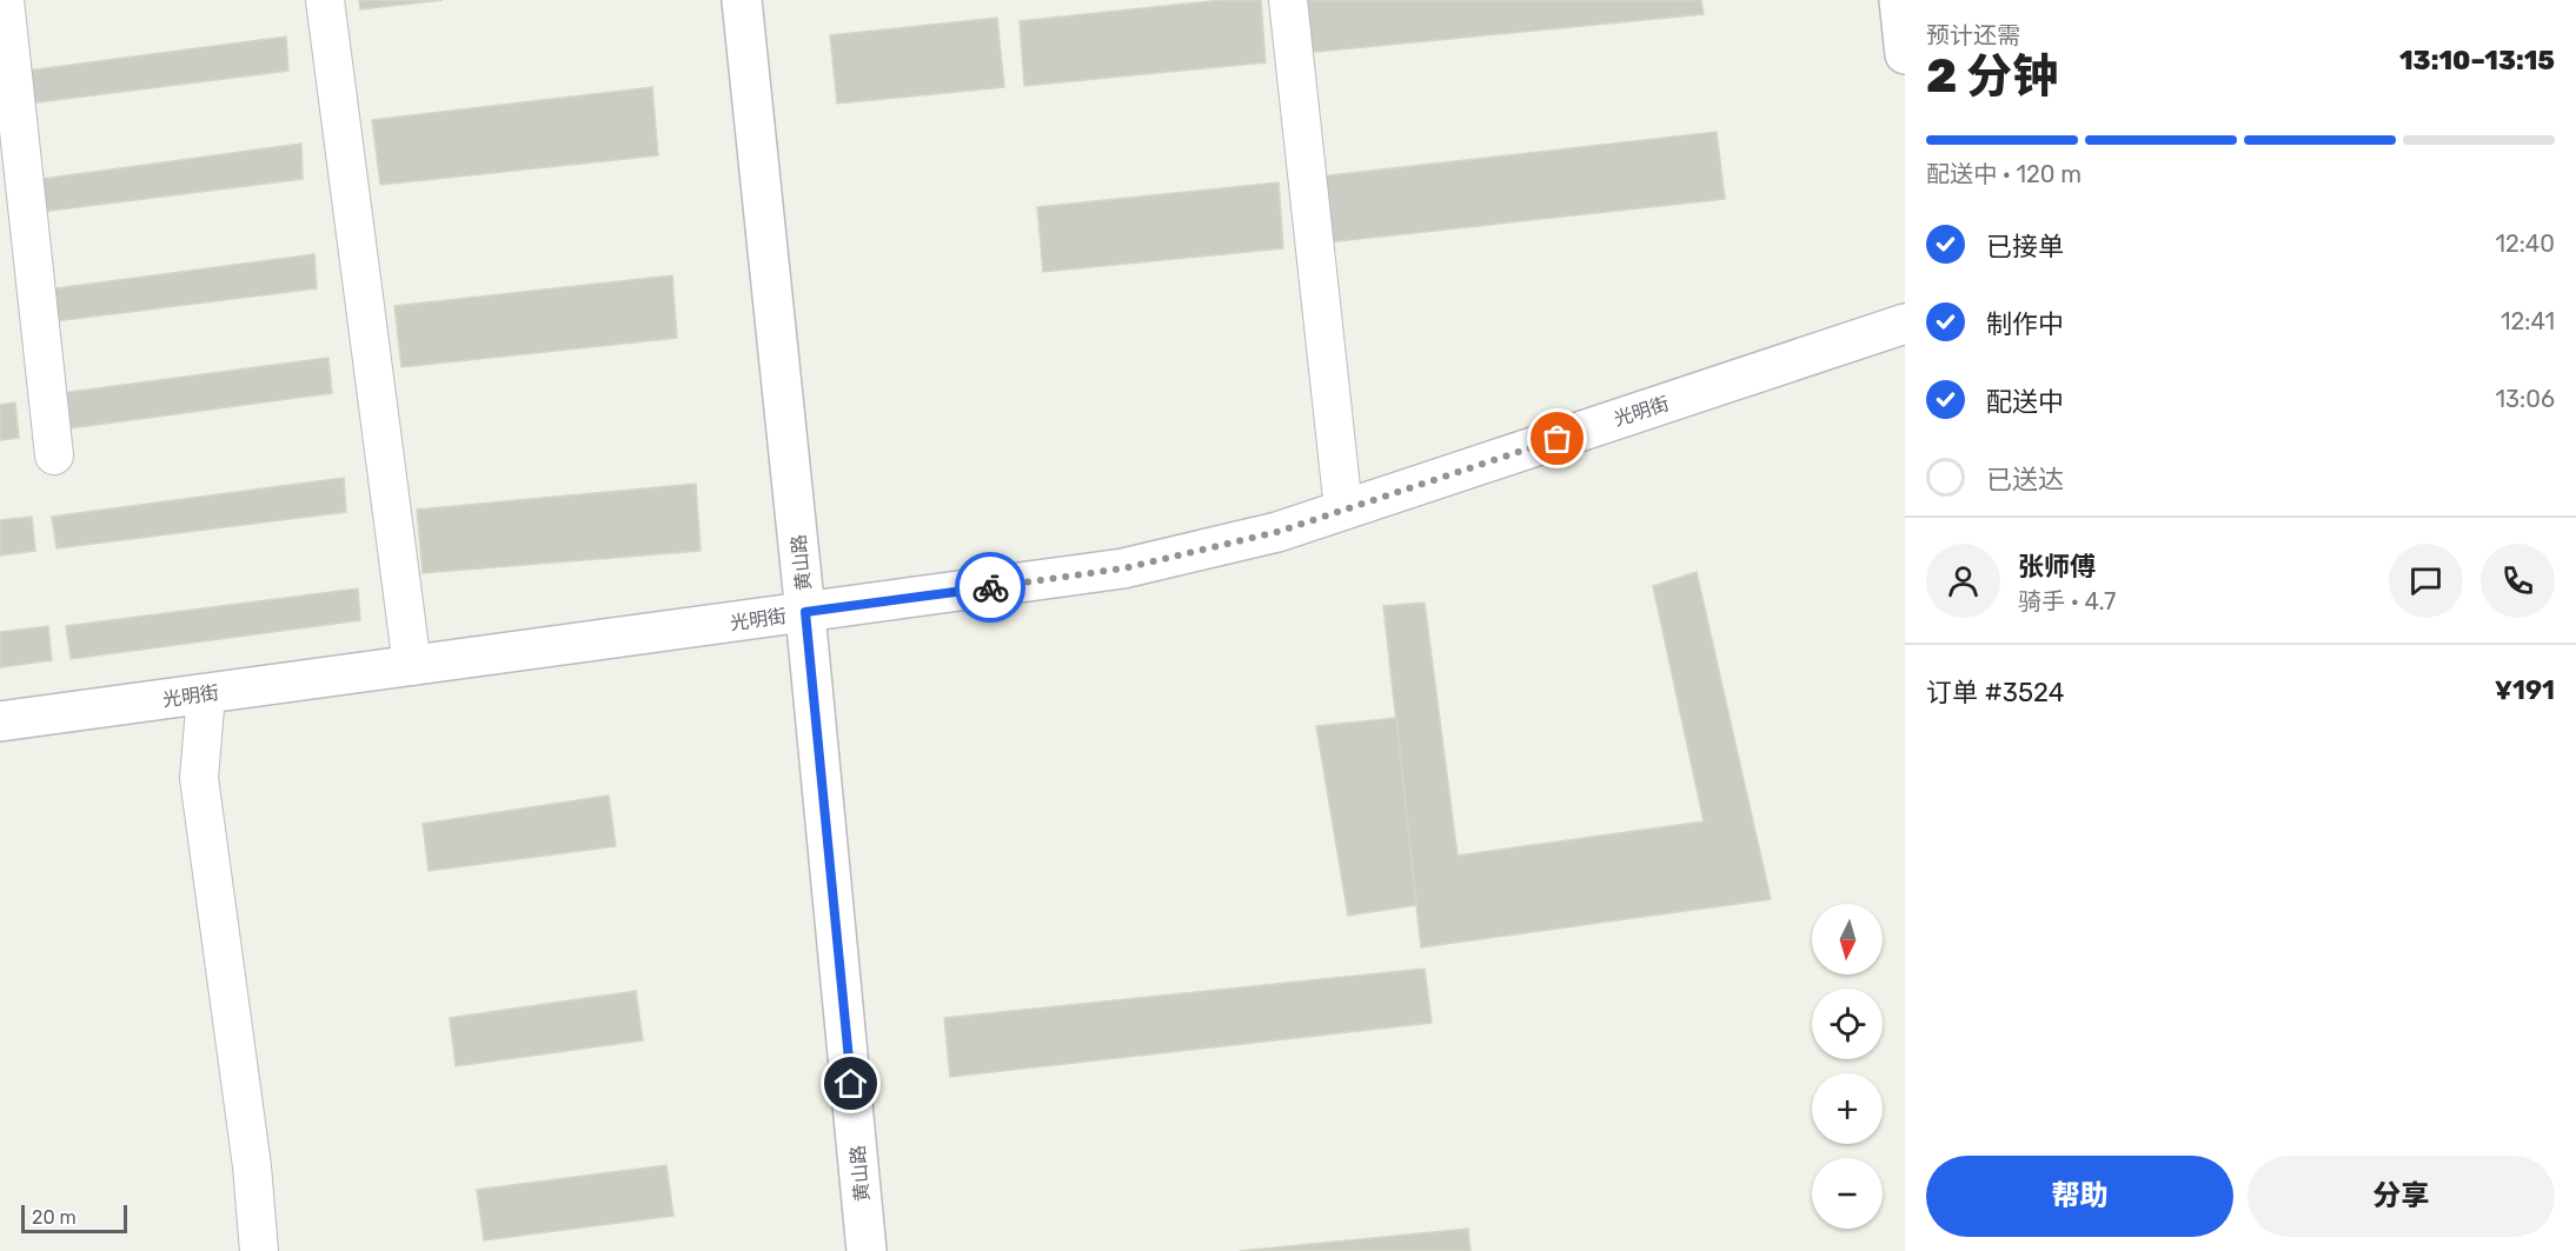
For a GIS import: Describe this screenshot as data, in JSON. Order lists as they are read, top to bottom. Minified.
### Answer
{"streets":{"street":["光明街","黄山路"]},"crossings":[["光明街","黄山路"]],"scale_bar":"20 m","north":"bottom","page":{"heading":["2 分钟","预计还需","13:10–13:15"],"panel":["张师傅","骑手 · 4.7","订单 #3524","¥191"],"bar":"配送中 · 120 m","list":[["已接单","12:40"],["制作中","12:41"],["配送中","13:06"],"已送达"],"map_buttons":["+","−"],"buttons":["帮助","分享"],"scale":"20 m"}}
